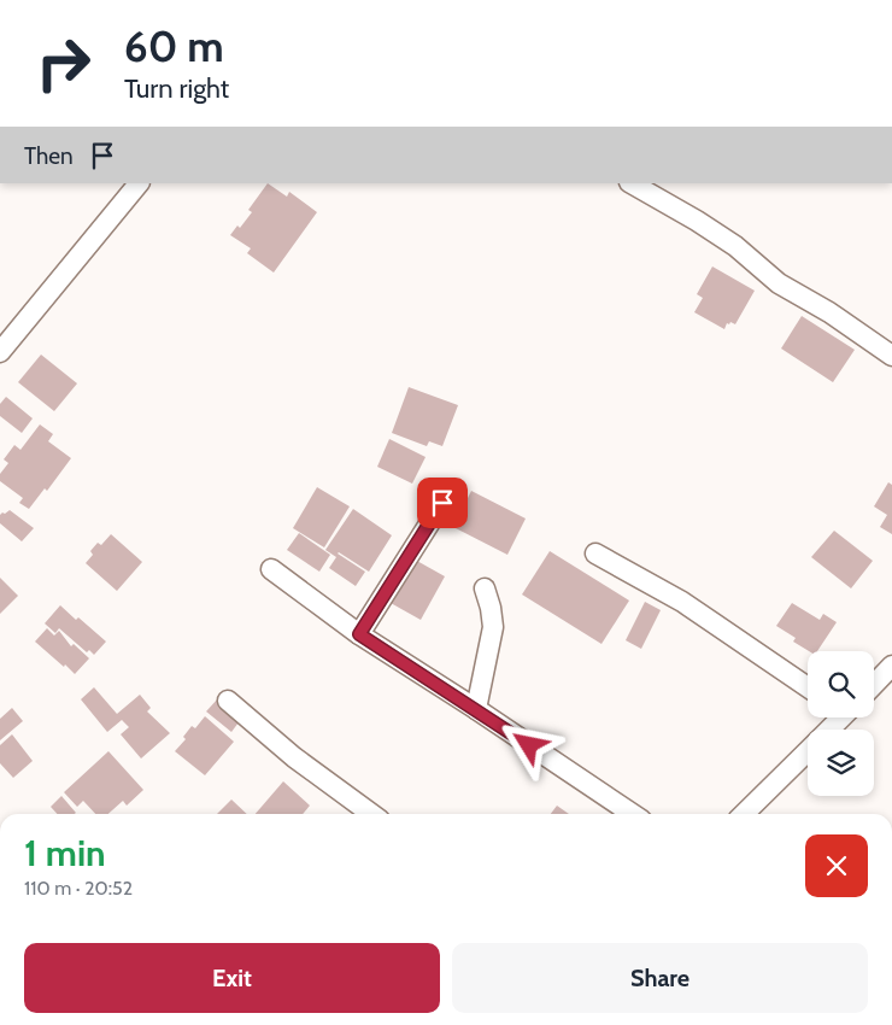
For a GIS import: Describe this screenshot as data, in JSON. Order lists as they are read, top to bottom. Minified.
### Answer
{"page":{"turn":["60 m","Turn right"],"then":"Then","heading":["1 min","110 m · 20:52"],"buttons":["Exit","Share"]}}
